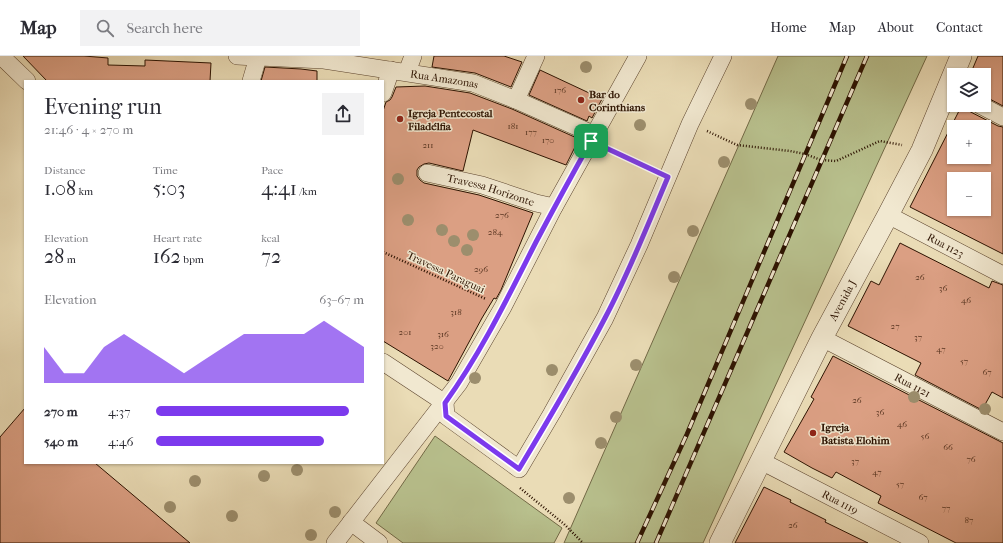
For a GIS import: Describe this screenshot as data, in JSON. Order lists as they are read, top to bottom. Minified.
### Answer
{"streets":{"street":["Rua Amazonas","Travessa Horizonte","Rua 1123","Avenida J","Rua 1121","Rua 1119"],"path":["Travessa Paraguai"]},"crossings":[["Rua 1123","Avenida J"],["Avenida J","Rua 1121"],["Avenida J","Rua 1119"]],"places":["Bar do Corinthians","Igreja Pentecostal Filadélfia","Igreja Batista Elohim"],"house_numbers":["176","181","177","170","211","276","284","296","26","36","46","318","27","201","316","37","320","47","57","67","26","36","46","56","66","76","37","47","57","67","77","87","26"],"page":{"header":"Map","search":"Search here","nav":["Home","Map","About","Contact"],"map_buttons":["+","−"],"heading":["Evening run","21:46 · 4 × 270 m"],"stats":[["Distance","1.08 km"],["Time","5:03"],["Pace","4:41 /km"],["Elevation","28 m"],["Heart rate","162 bpm"],["kcal","72"]],"chart":["Elevation","63–67 m"],"list":[{"name":"270 m","note":"4:37"},{"name":"540 m","note":"4:46"}]}}
